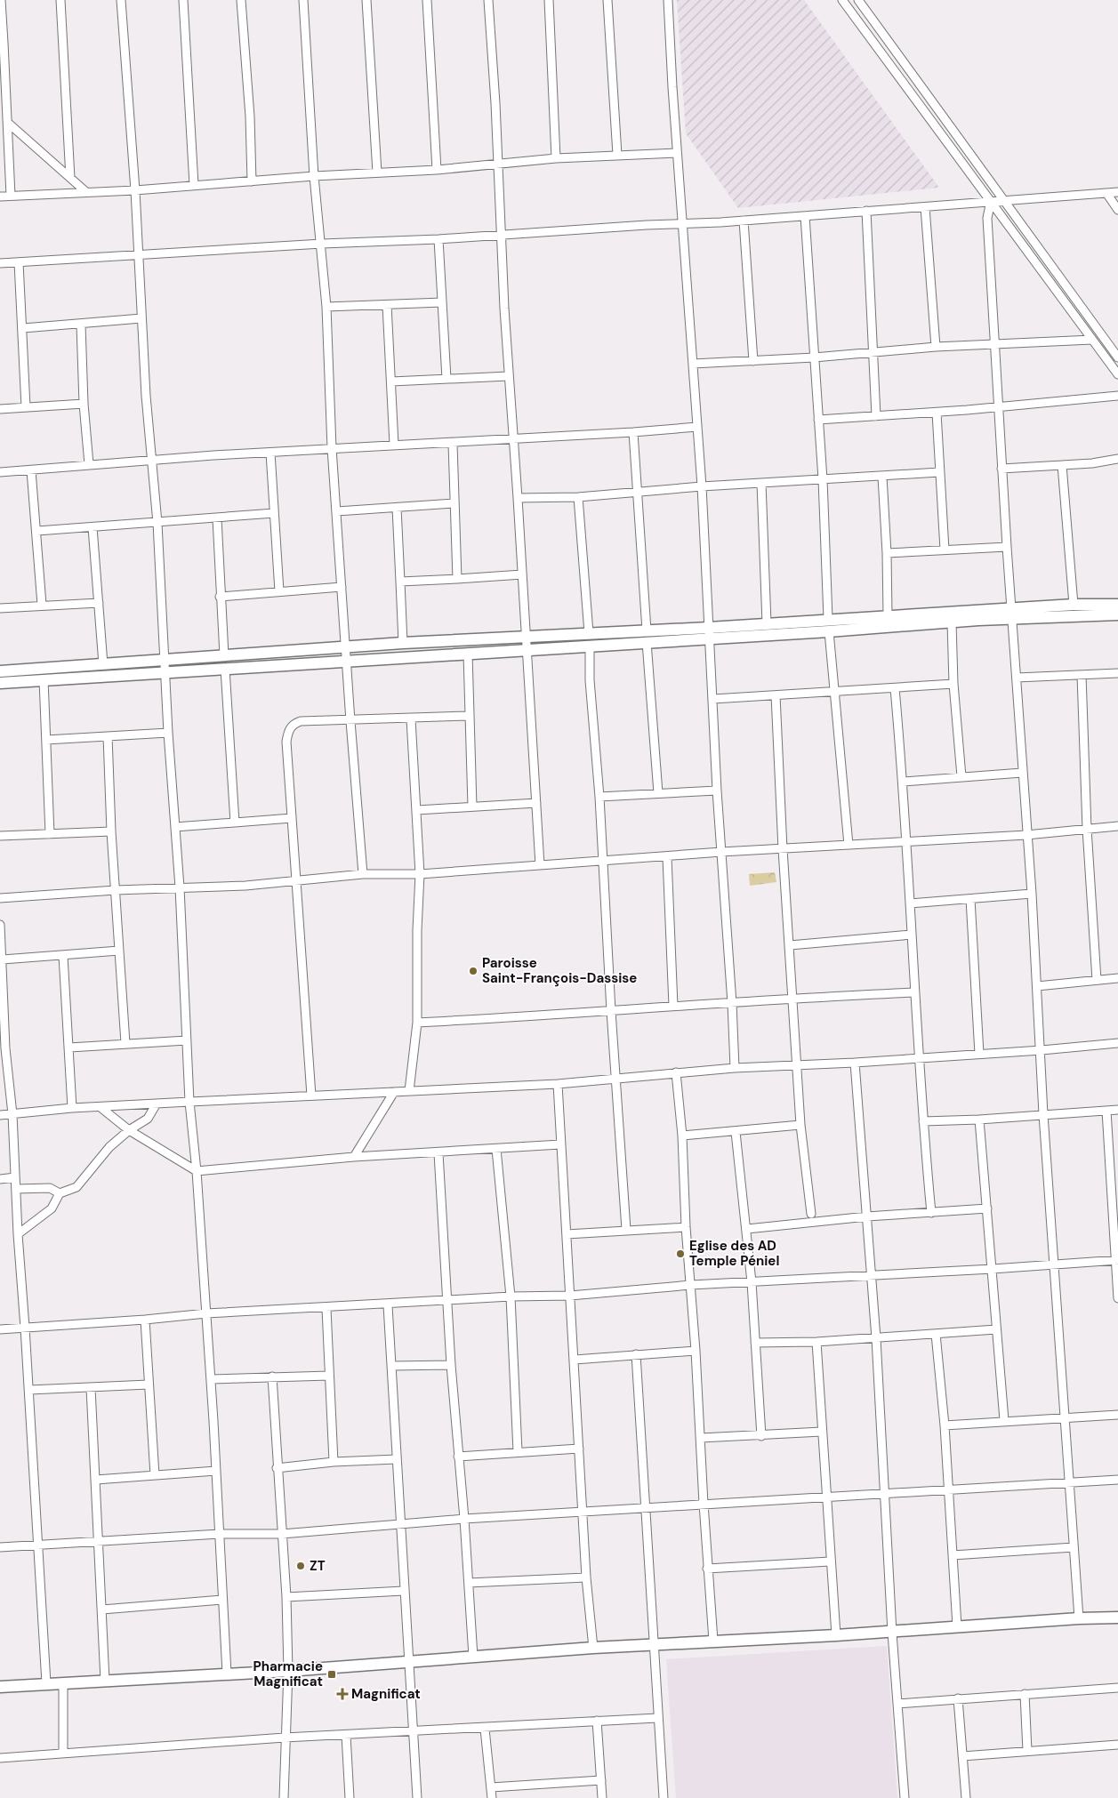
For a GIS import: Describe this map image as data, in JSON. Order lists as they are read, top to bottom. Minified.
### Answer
{"places":{"other":["Paroisse Saint-François-Dassise","Eglise des AD Temple Péniel","ZT"],"transit":["Pharmacie Magnificat"],"health":["Magnificat"]}}
